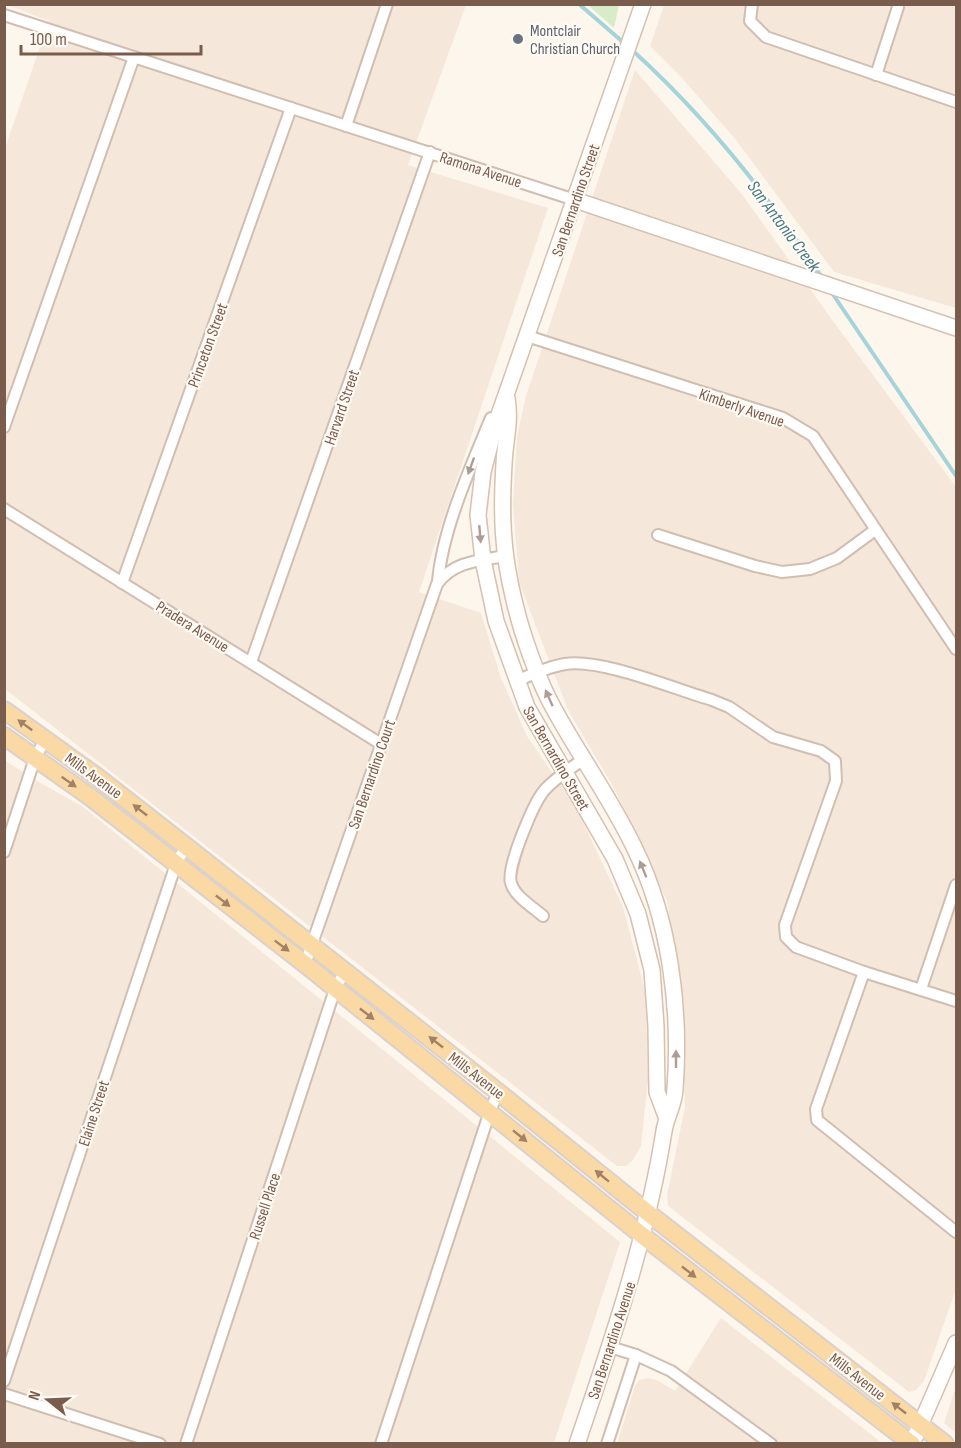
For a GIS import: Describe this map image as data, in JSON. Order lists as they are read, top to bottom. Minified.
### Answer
{"streets":{"main road":["Ramona Avenue","San Bernardino Street","Mills Avenue","San Bernardino Avenue"],"street":["Princeton Street","Harvard Street","Kimberly Avenue","Pradera Avenue","San Bernardino Court","Elaine Street","Russell Place"]},"crossings":[["Ramona Avenue","San Bernardino Street"],["Ramona Avenue","Princeton Street"],["Ramona Avenue","Harvard Street"],["San Bernardino Street","Kimberly Avenue"],["San Bernardino Street","San Bernardino Court"],["San Bernardino Street","Mills Avenue"],["San Bernardino Street","San Bernardino Avenue"],["Princeton Street","Pradera Avenue"],["Harvard Street","Pradera Avenue"],["Pradera Avenue","San Bernardino Court"],["San Bernardino Court","Mills Avenue"],["Mills Avenue","Elaine Street"],["Mills Avenue","Russell Place"],["Mills Avenue","San Bernardino Avenue"]],"water":["San Antonio Creek"],"places":["Montclair Christian Church"],"scale_bar":"100 m","north":"left"}
